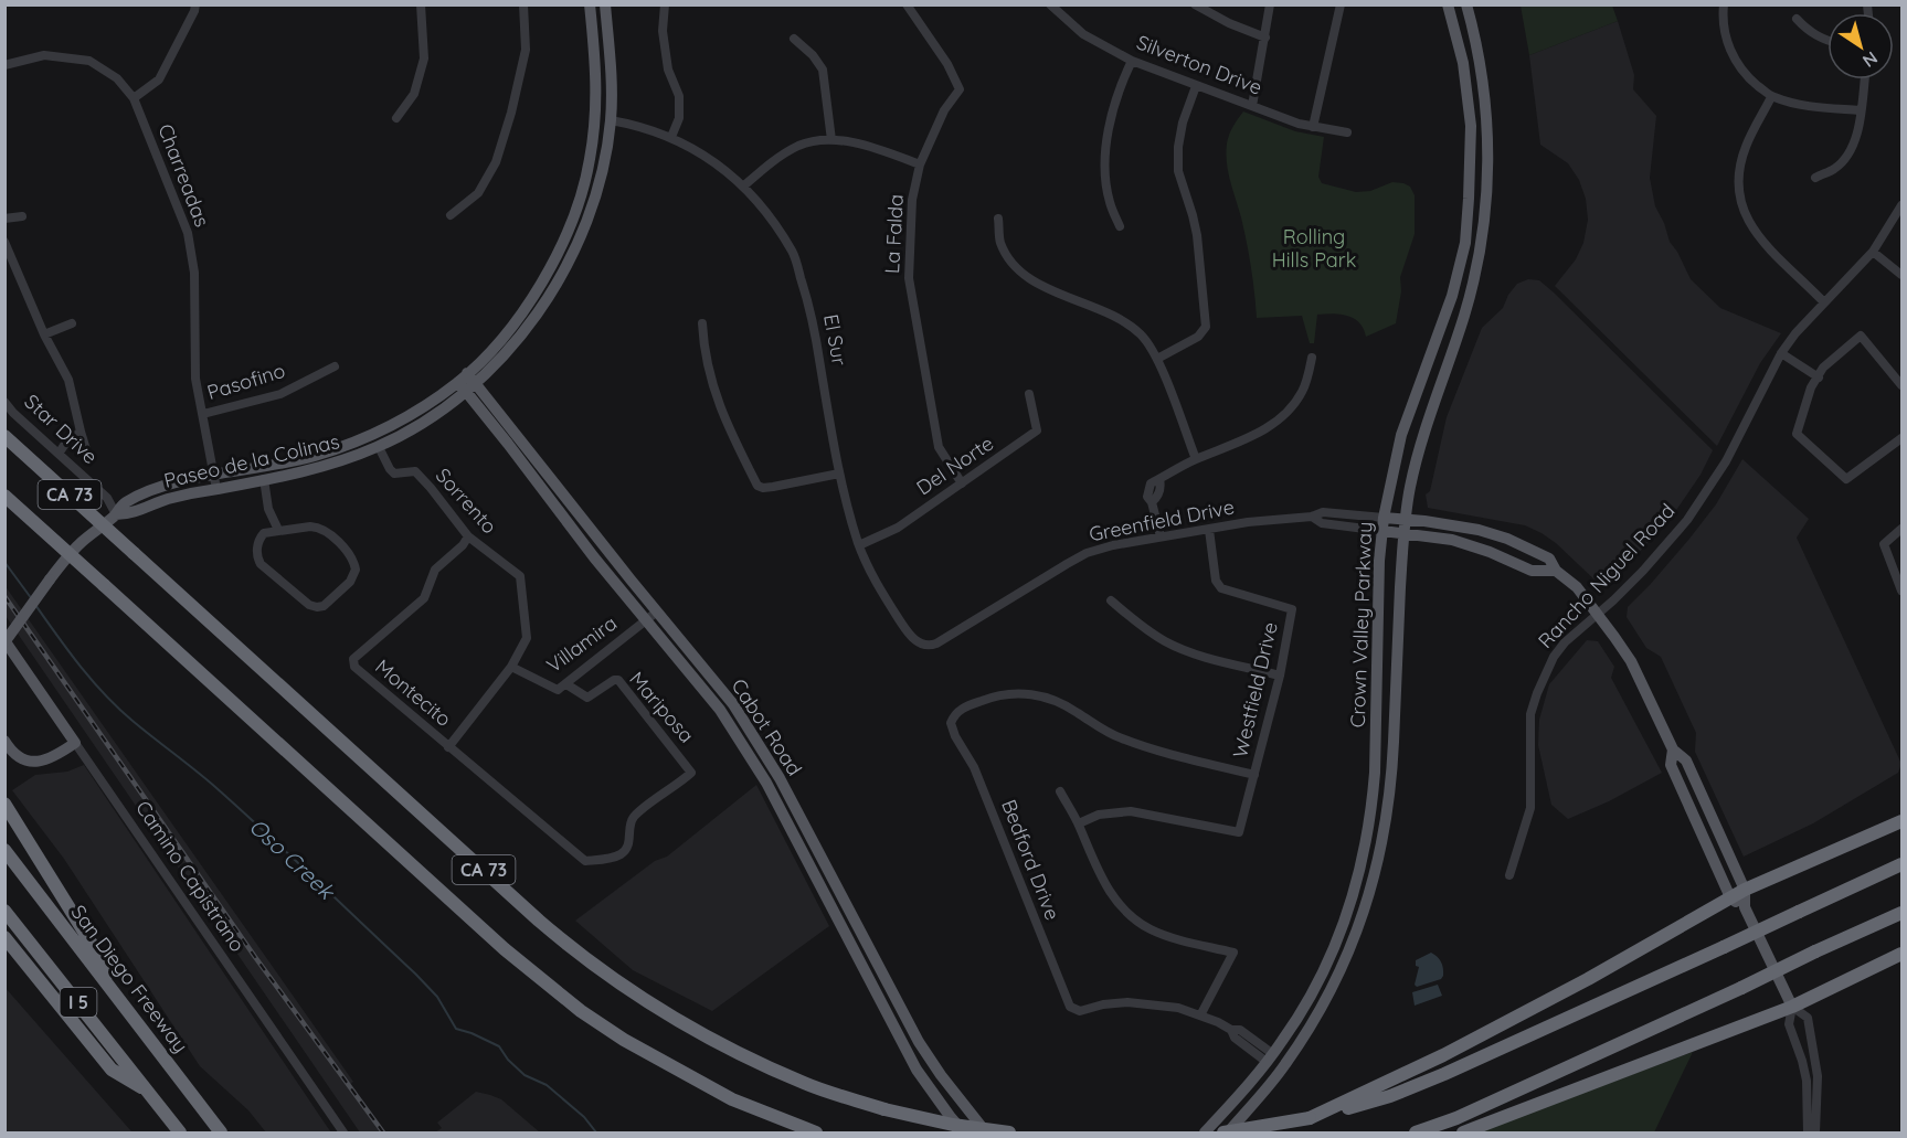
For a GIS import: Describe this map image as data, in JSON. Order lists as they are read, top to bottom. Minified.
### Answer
{"streets":{"highway":["CA 73","San Diego Freeway","I 5"],"main road":["Paseo de la Colinas","Greenfield Drive","Crown Valley Parkway","Cabot Road","Camino Capistrano"],"street":["Silverton Drive","Charreadas","La Falda","El Sur","Pasofino","Star Drive","Del Norte","Sorrento","Rancho Niguel Road","Villamira","Westfield Drive","Montecito","Mariposa","Bedford Drive"]},"crossings":[["Charreadas","Pasofino"],["Charreadas","Paseo de la Colinas"],["La Falda","Del Norte"],["El Sur","Paseo de la Colinas"],["El Sur","Del Norte"],["El Sur","Greenfield Drive"],["Star Drive","Paseo de la Colinas"],["Paseo de la Colinas","Sorrento"],["Paseo de la Colinas","Cabot Road"],["Paseo de la Colinas","Camino Capistrano"],["Sorrento","Villamira"],["Sorrento","Montecito"],["Greenfield Drive","Rancho Niguel Road"],["Greenfield Drive","Crown Valley Parkway"],["Greenfield Drive","Westfield Drive"],["Villamira","Mariposa"],["Villamira","Cabot Road"],["Westfield Drive","Bedford Drive"],["Montecito","Mariposa"]],"water":["Oso Creek"],"parks":["Rolling Hills Park"],"north":"bottom right"}
